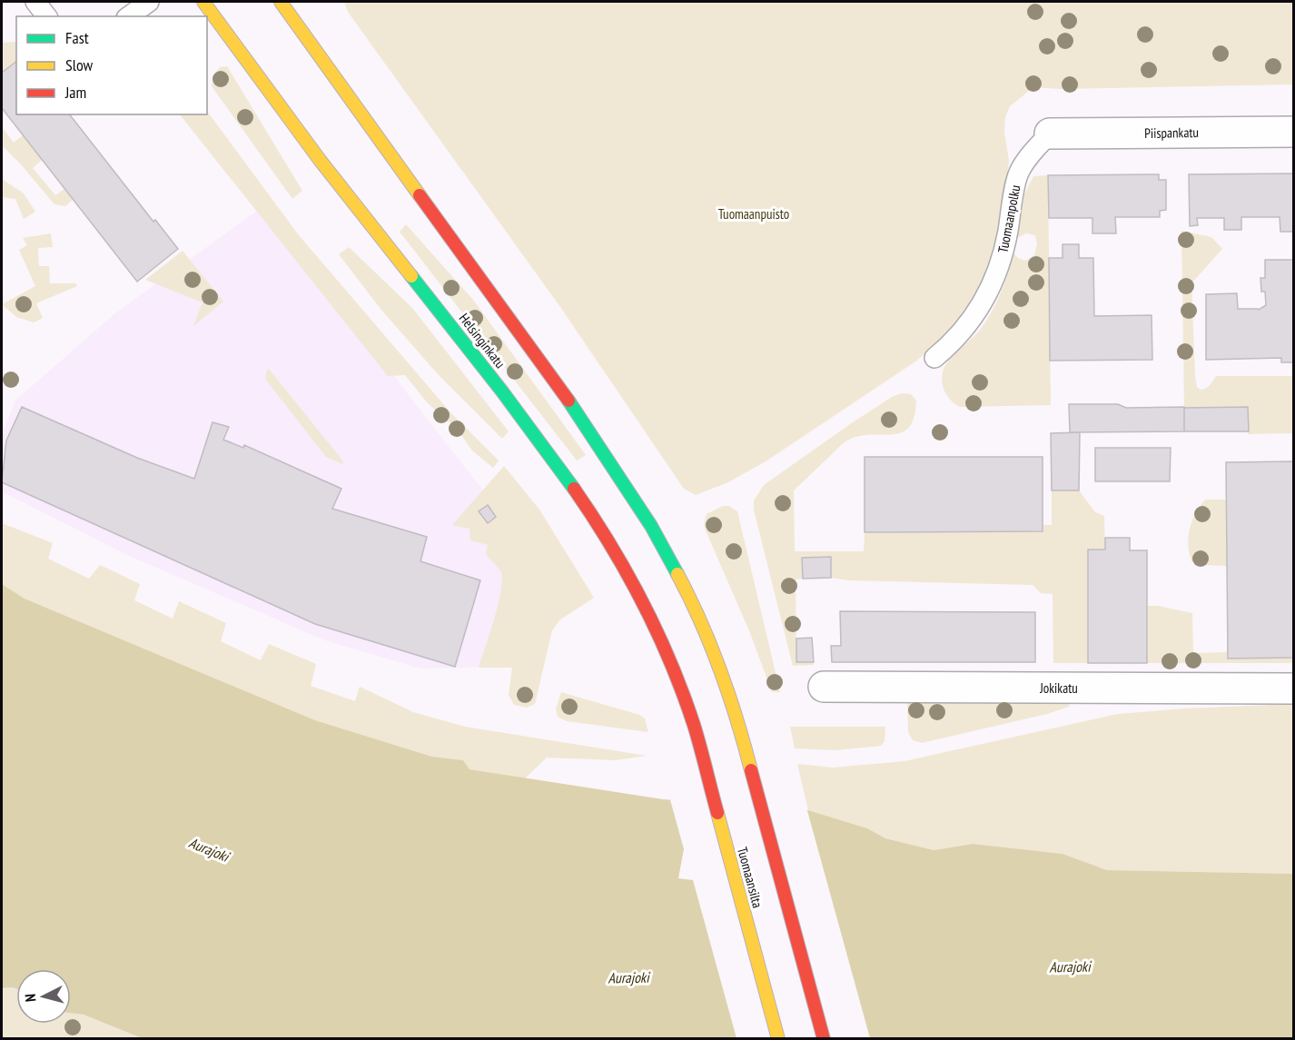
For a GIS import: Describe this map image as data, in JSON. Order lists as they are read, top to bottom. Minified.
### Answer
{"streets":{"main road":["Helsinginkatu","Tuomaansilta"],"street":["Piispankatu","Jokikatu"],"lane":["Tuomaanpolku"]},"crossings":[["Piispankatu","Tuomaanpolku"],["Helsinginkatu","Tuomaansilta"]],"water":["Aurajoki"],"parks":["Tuomaanpuisto"],"legend":["Fast","Slow","Jam"],"north":"left"}
